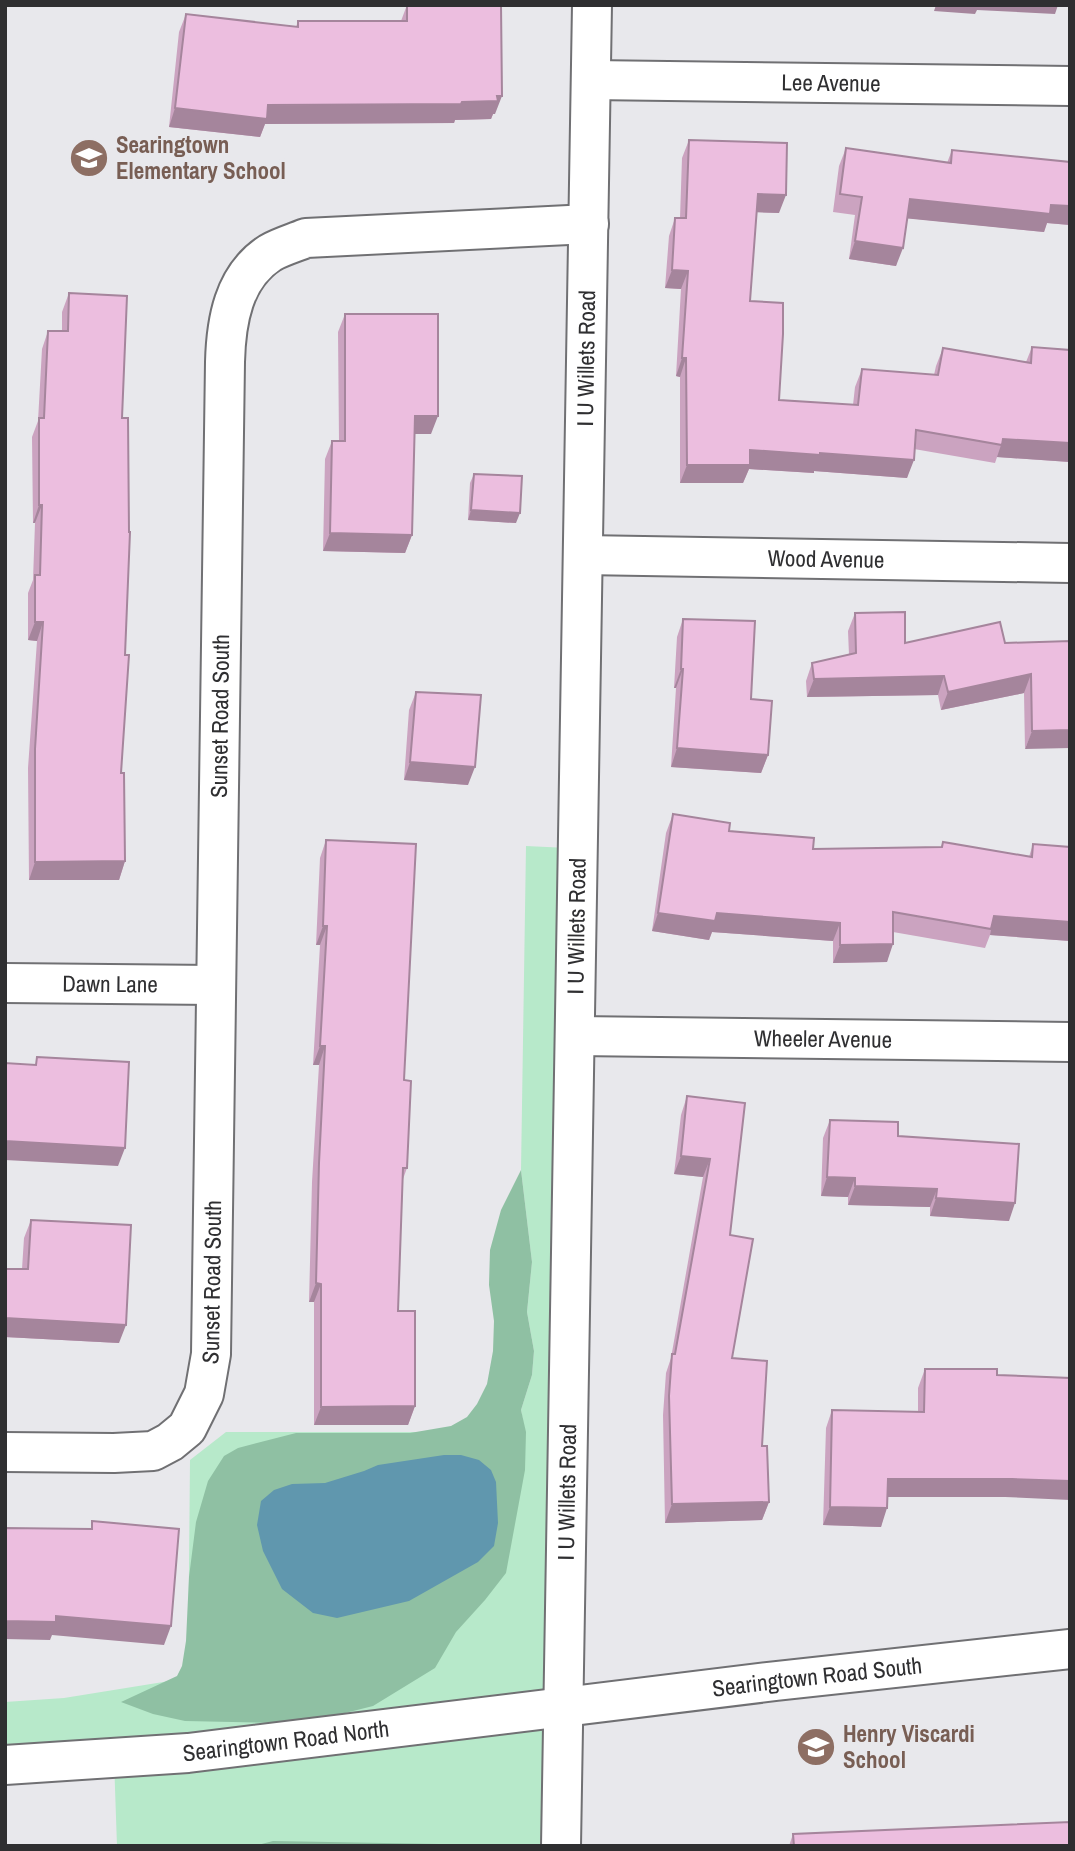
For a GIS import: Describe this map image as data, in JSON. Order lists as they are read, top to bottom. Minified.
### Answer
{"streets":{"street":["Lee Avenue","I U Willets Road","Wood Avenue","Sunset Road South","Dawn Lane","Wheeler Avenue","Searingtown Road South","Searingtown Road North"]},"crossings":[["Lee Avenue","I U Willets Road"],["I U Willets Road","Wood Avenue"],["I U Willets Road","Sunset Road South"],["I U Willets Road","Wheeler Avenue"],["I U Willets Road","Searingtown Road South"],["I U Willets Road","Searingtown Road North"],["Sunset Road South","Dawn Lane"],["Searingtown Road South","Searingtown Road North"]],"places":{"school or university":["Searingtown Elementary School","Henry Viscardi School"]}}
